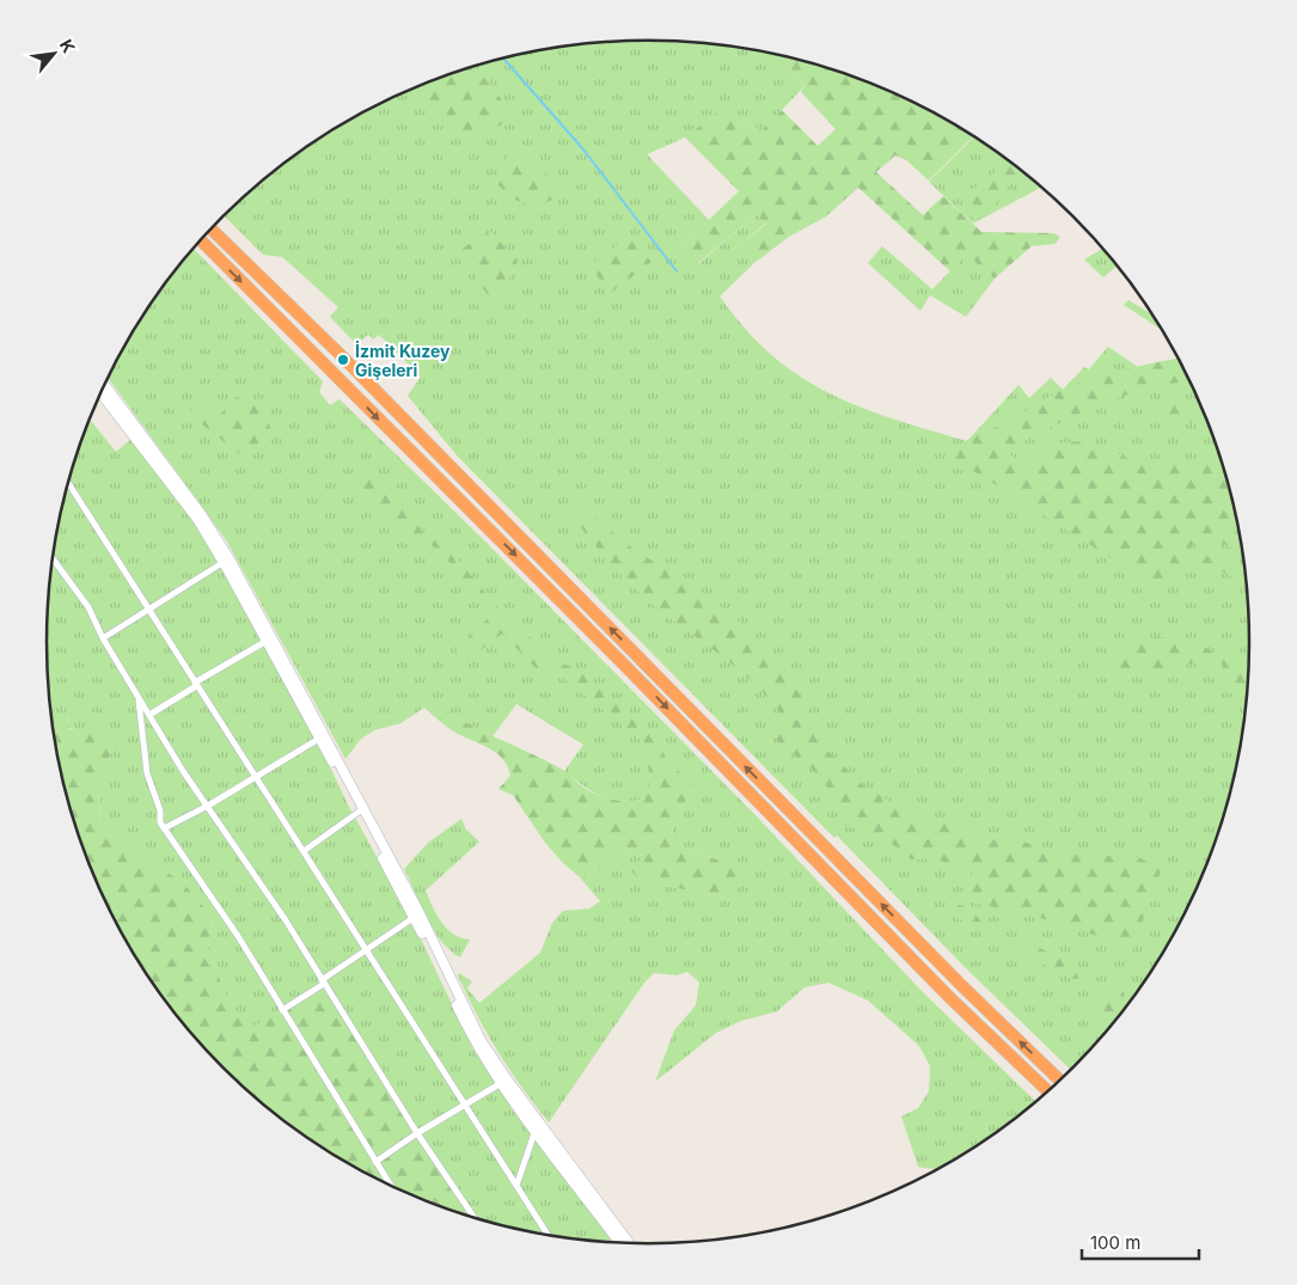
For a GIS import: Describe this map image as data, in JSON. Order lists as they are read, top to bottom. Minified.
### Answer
{"places":["İzmit Kuzey Gişeleri"],"scale_bar":"100 m","north":"top right"}
